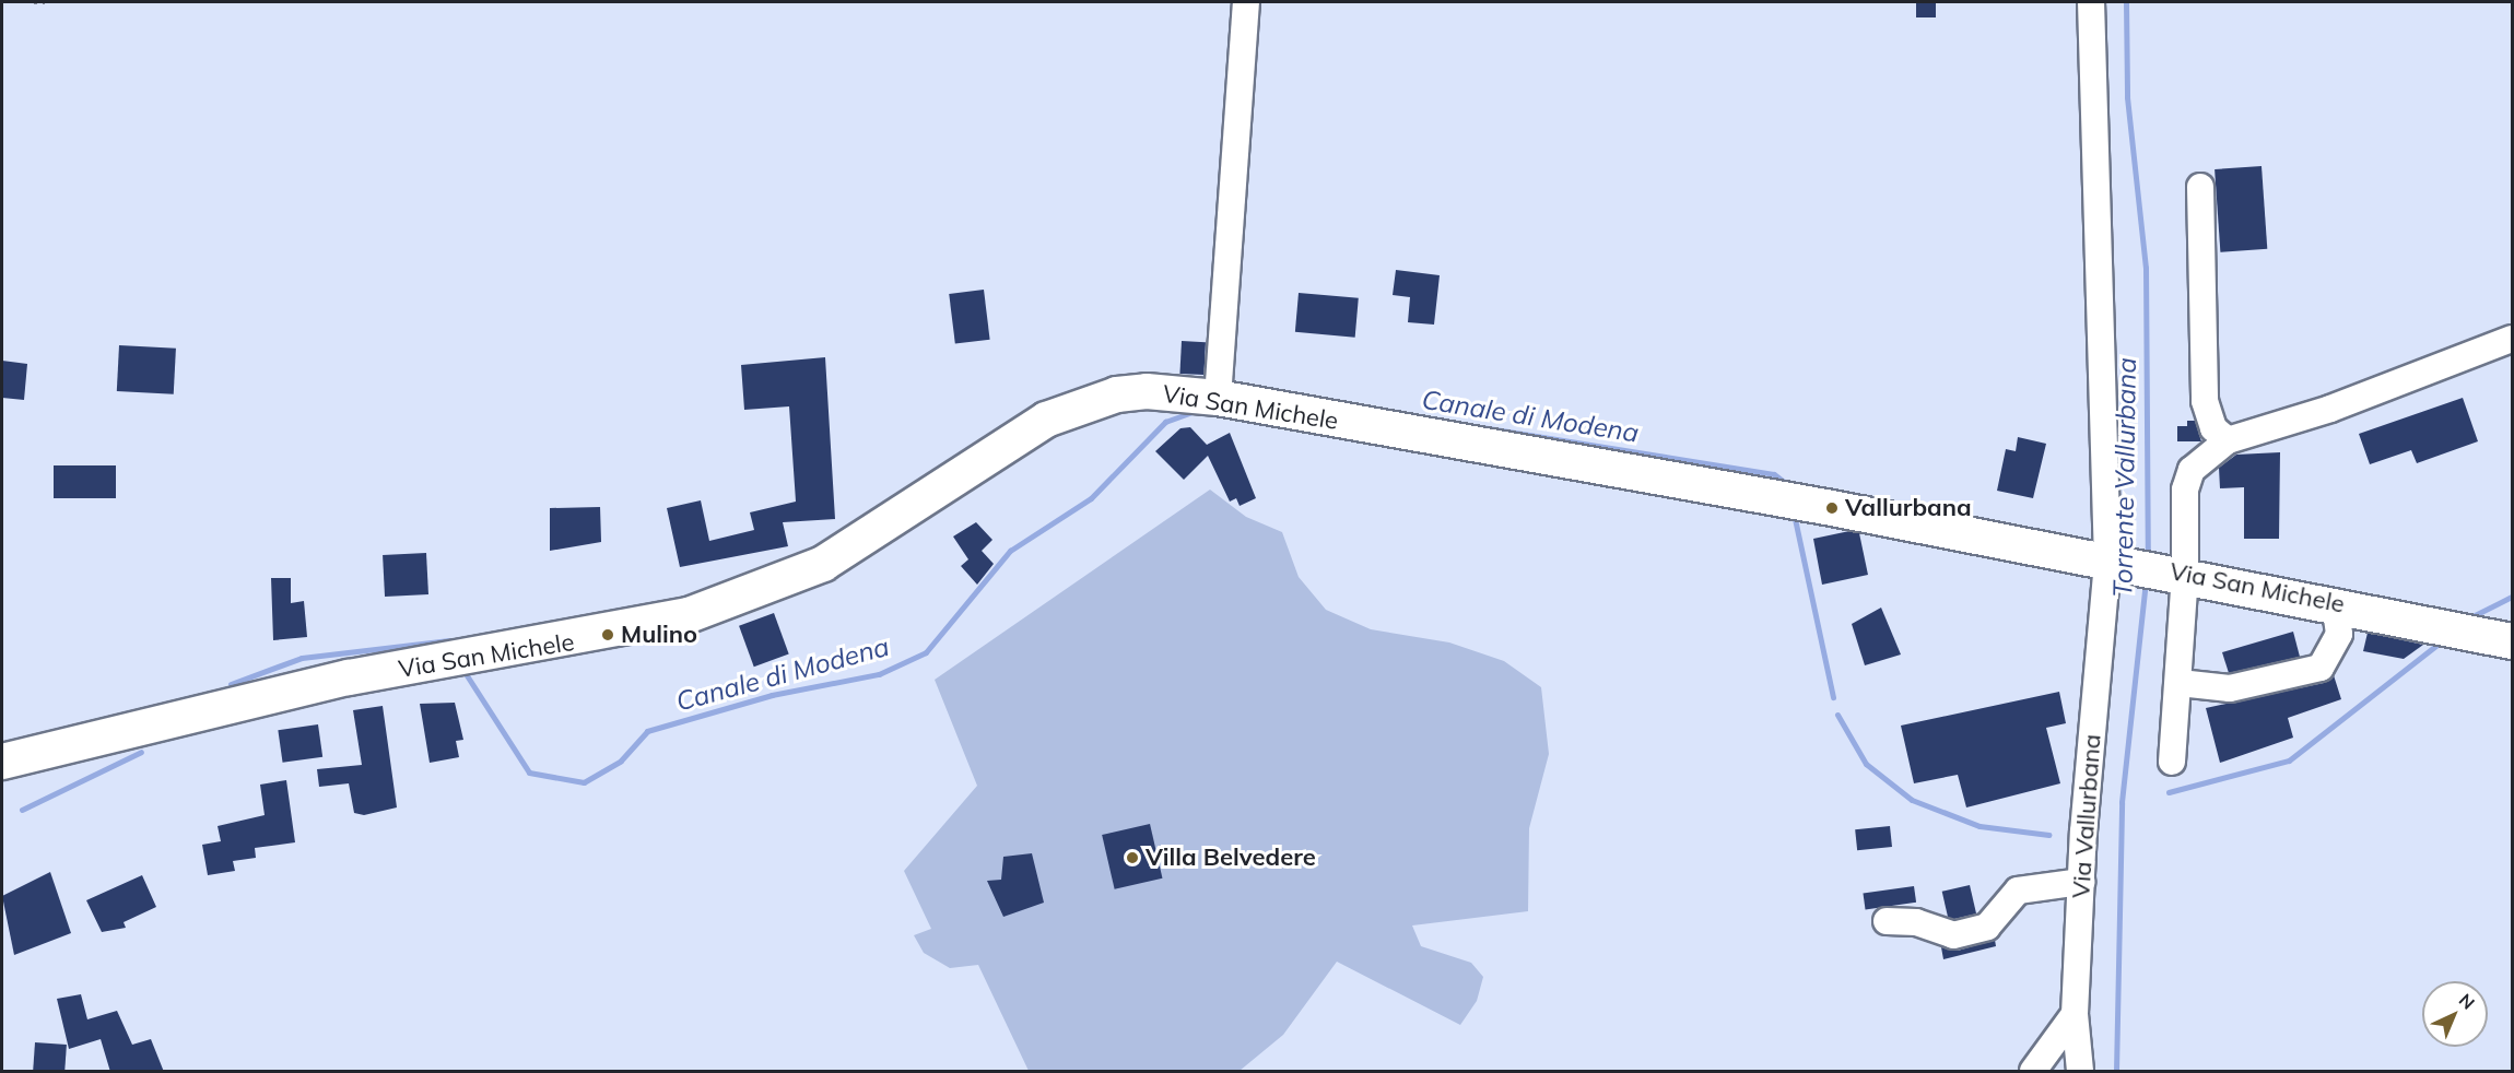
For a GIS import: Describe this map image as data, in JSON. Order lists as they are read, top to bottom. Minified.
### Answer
{"streets":{"main road":["Via San Michele"],"street":["Via Vallurbana"]},"crossings":[["Via San Michele","Via Vallurbana"]],"water":["Canale di Modena","Torrente Vallurbana"],"places":["Vallurbana","Mulino","Villa Belvedere"],"north":"top right"}
